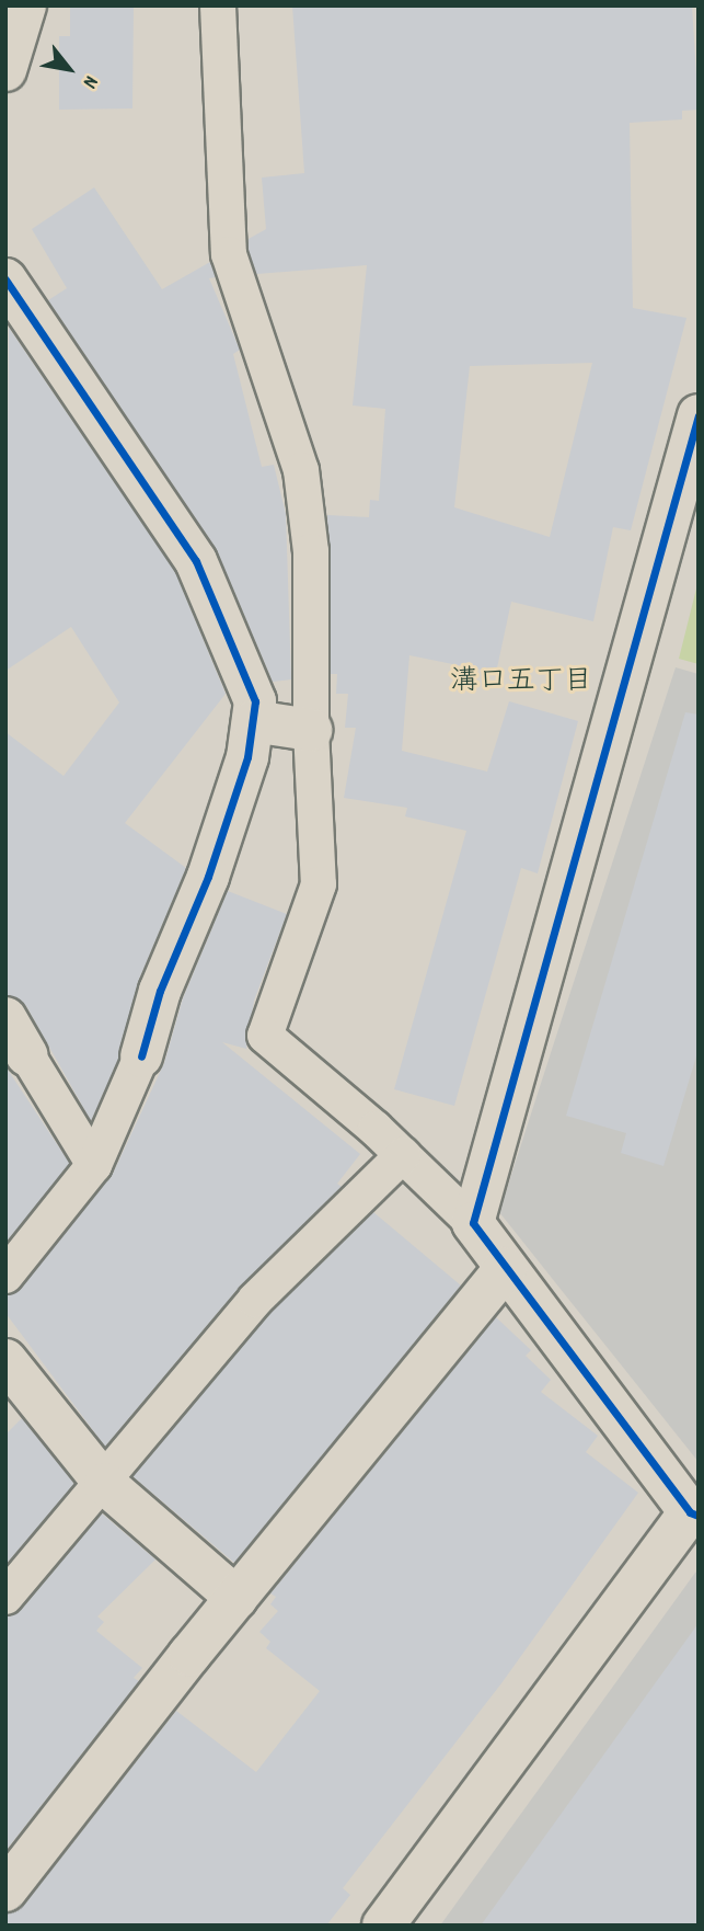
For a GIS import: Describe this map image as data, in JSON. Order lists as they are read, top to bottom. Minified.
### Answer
{"districts":["溝口五丁目"],"north":"bottom right"}
